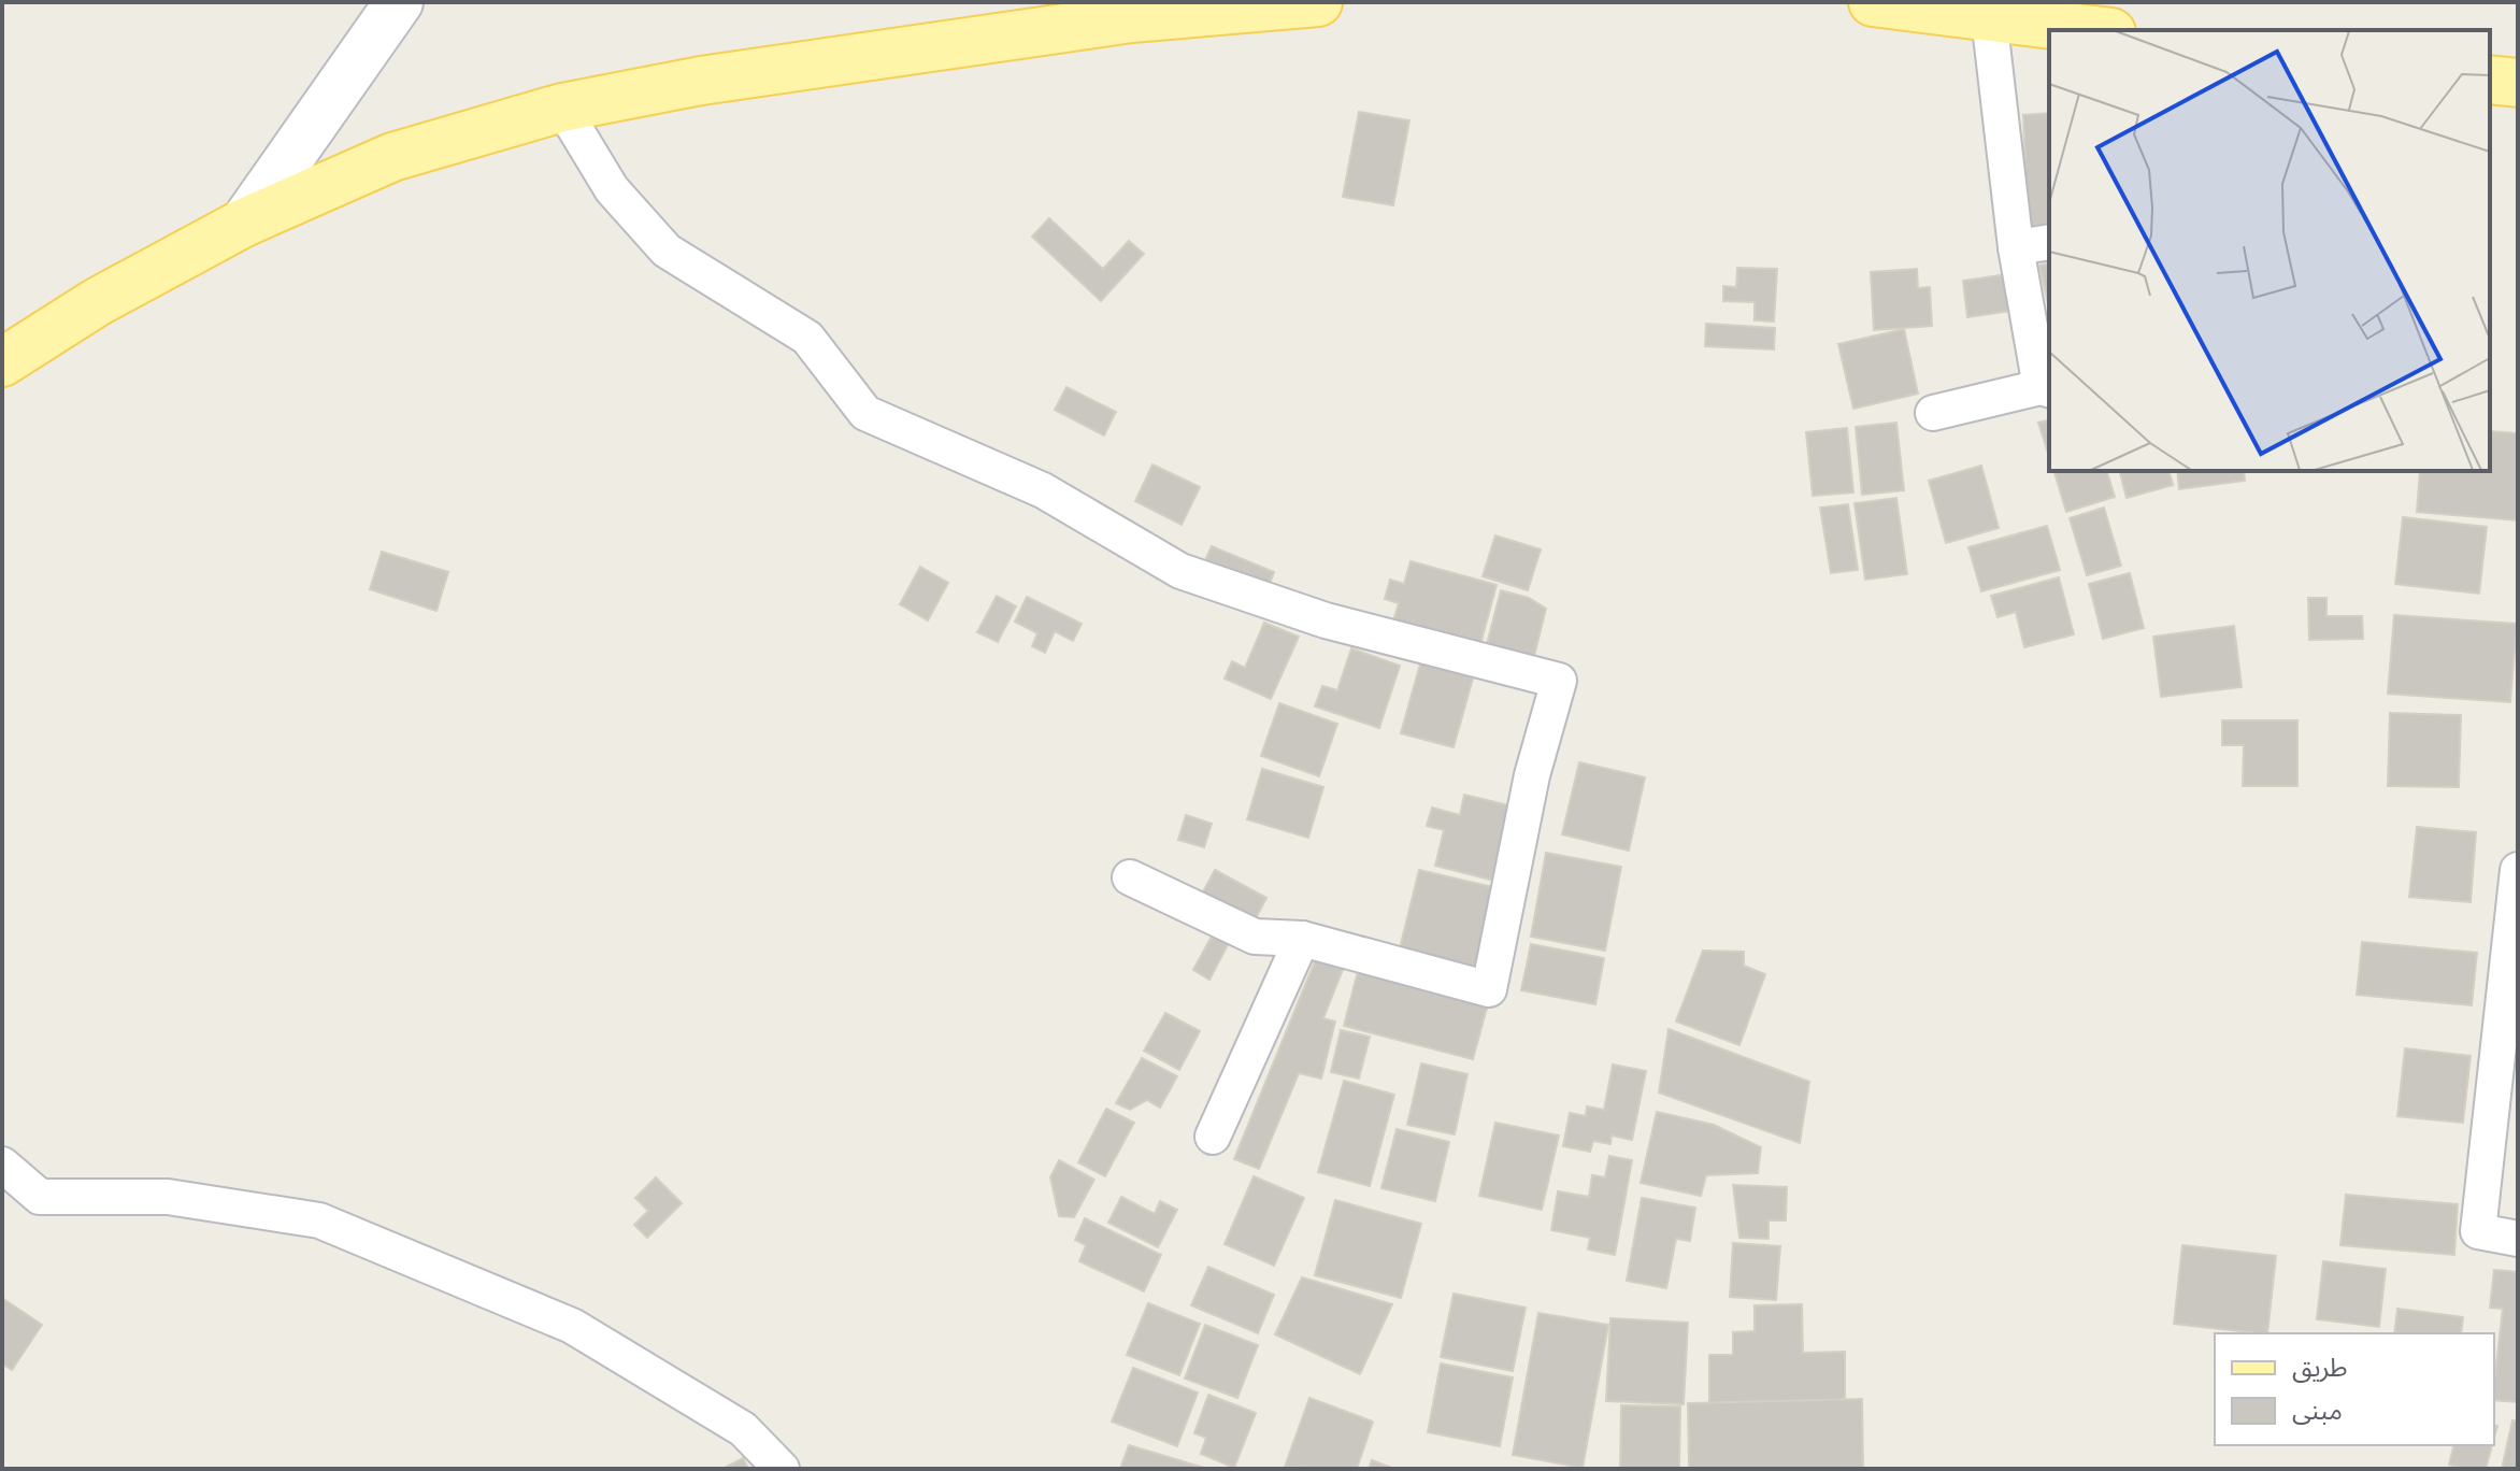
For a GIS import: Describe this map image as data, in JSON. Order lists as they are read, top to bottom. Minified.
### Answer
{"legend":["طريق","مبنى"]}
